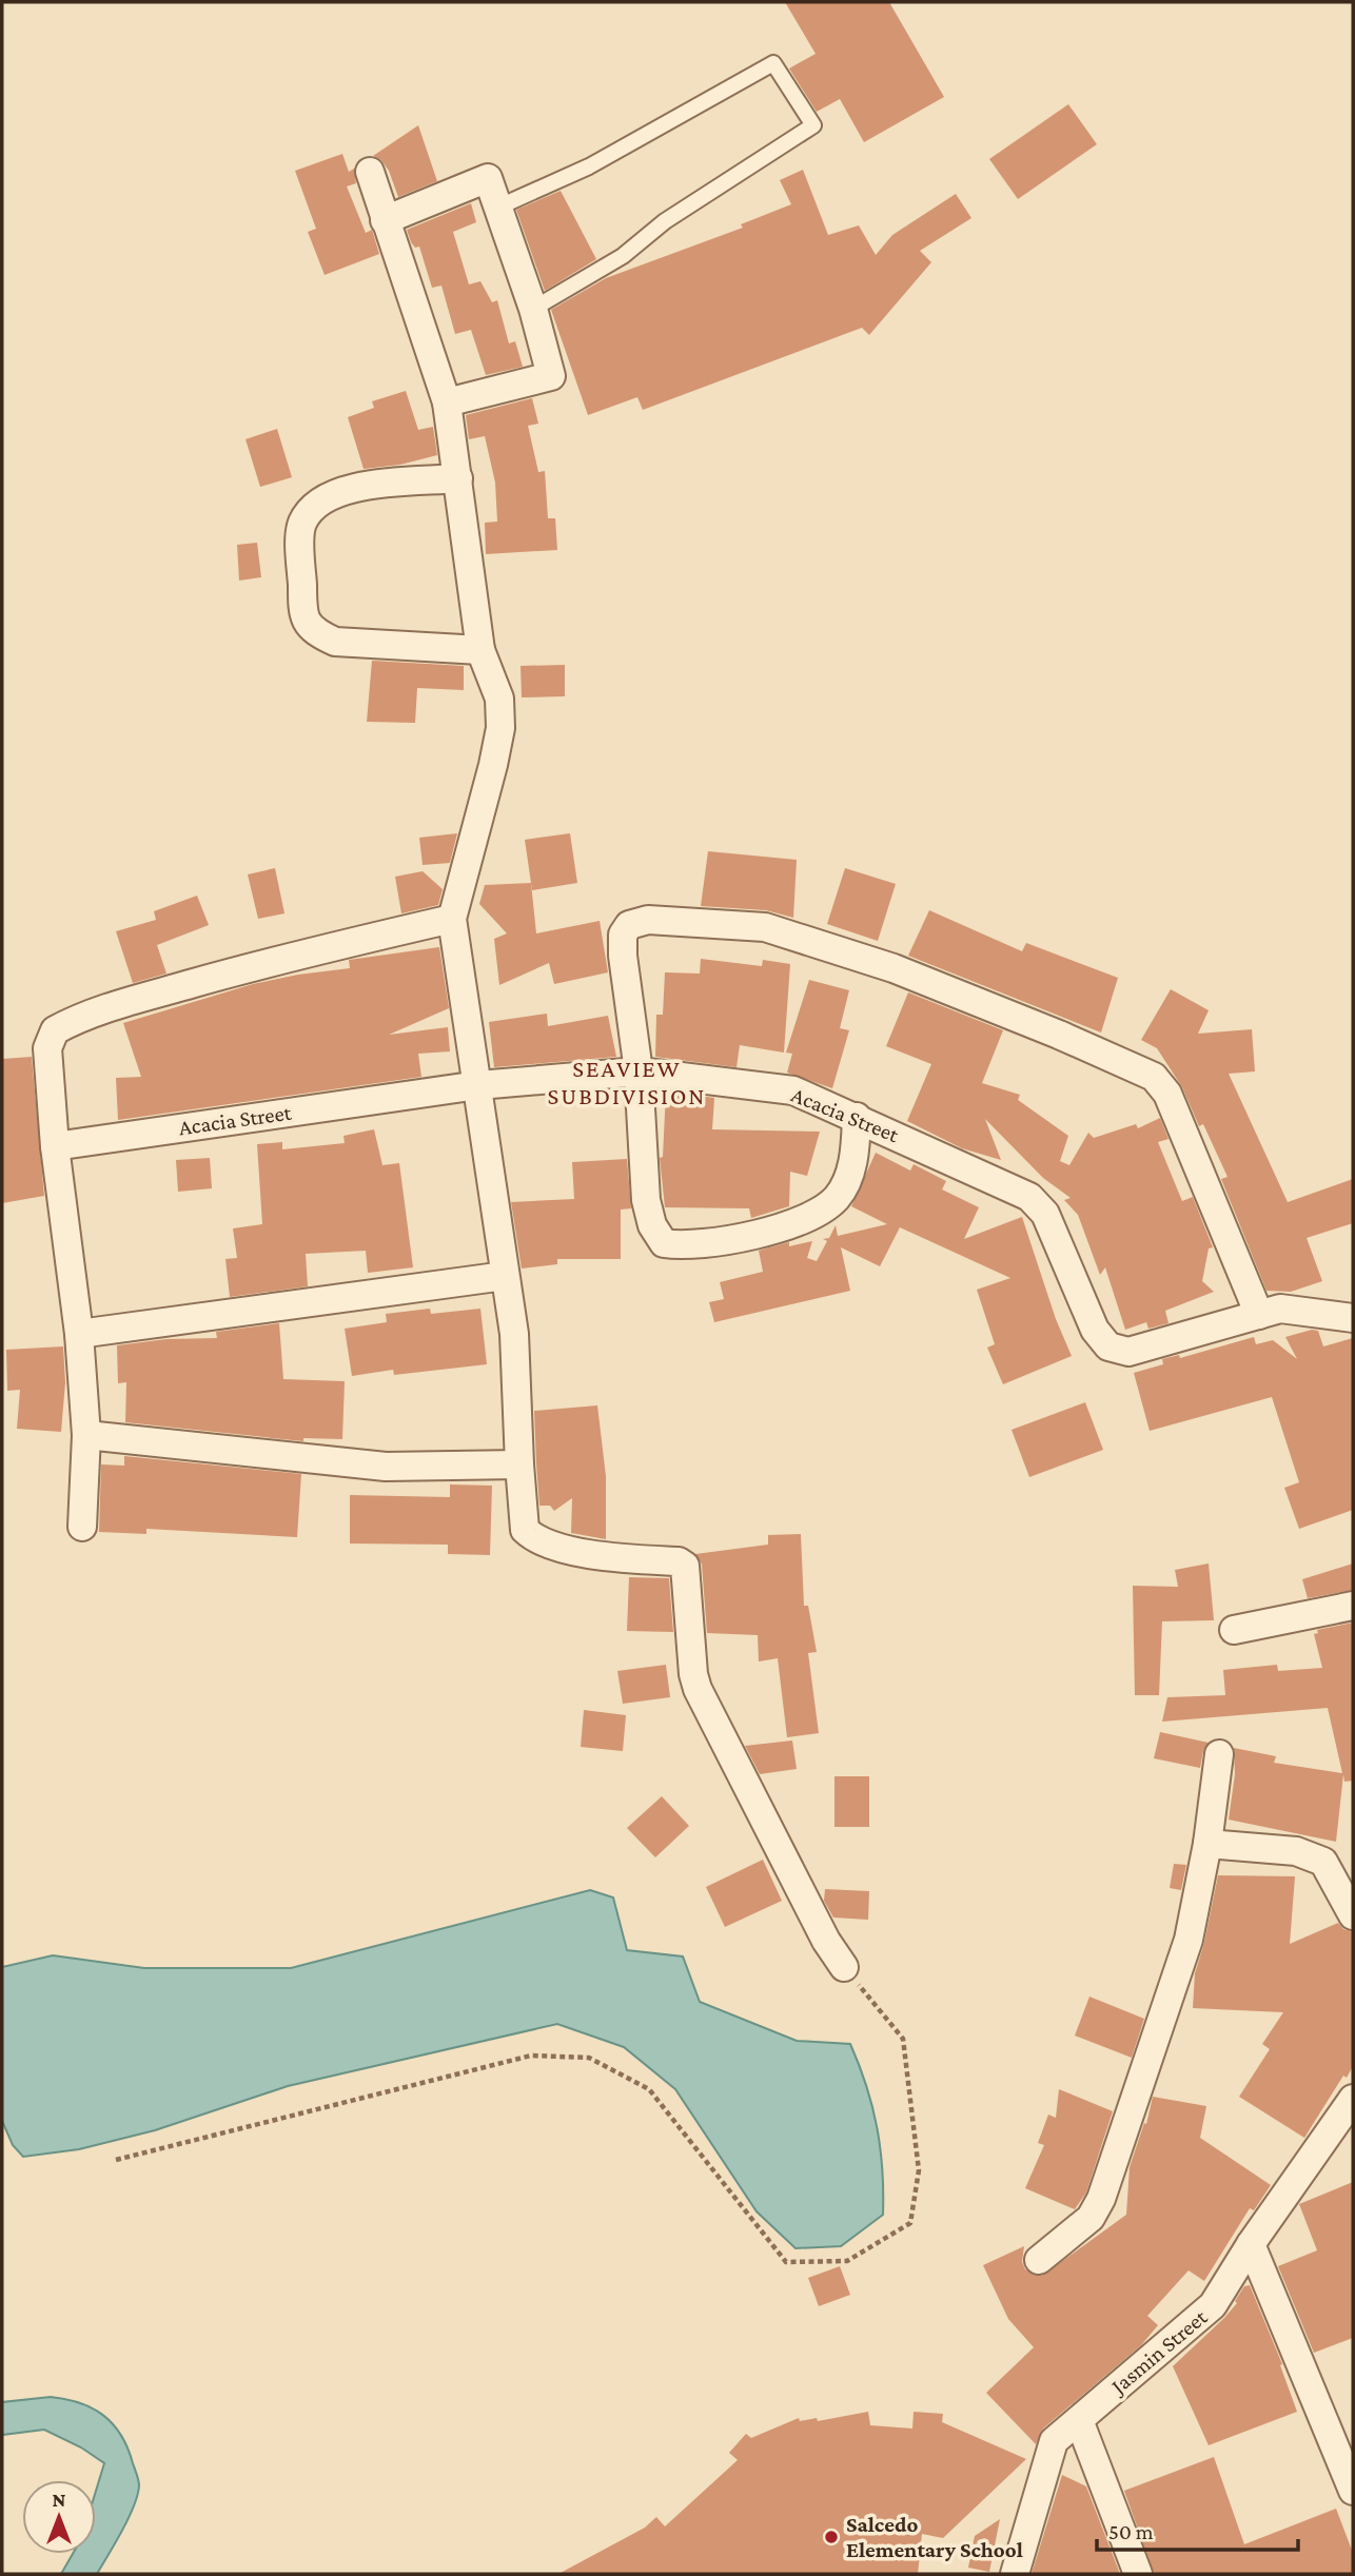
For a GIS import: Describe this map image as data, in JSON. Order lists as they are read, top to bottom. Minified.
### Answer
{"streets":{"street":["Acacia Street","Jasmin Street"]},"districts":["SEAVIEW SUBDIVISION"],"places":["Salcedo Elementary School"],"scale_bar":"50 m","north":"top"}
